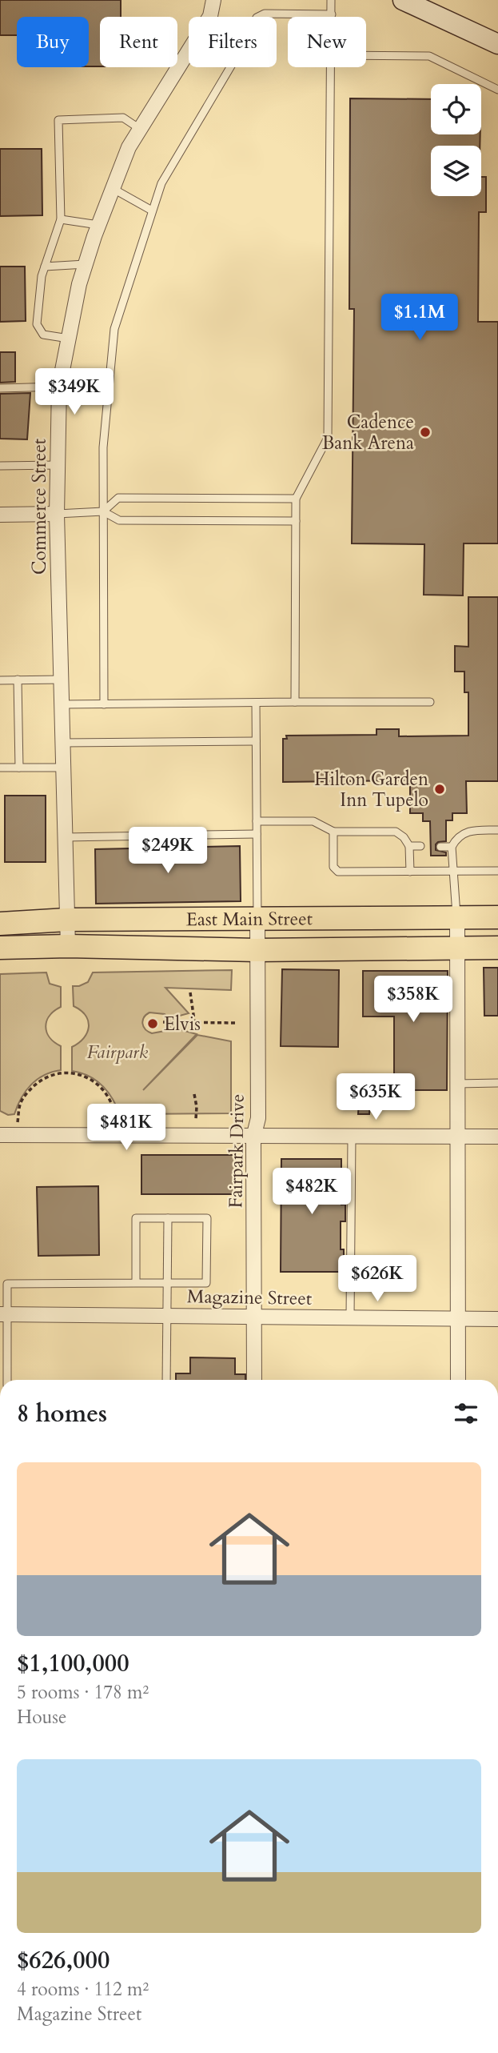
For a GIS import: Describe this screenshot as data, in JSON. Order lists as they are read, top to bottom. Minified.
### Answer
{"streets":{"main road":["East Main Street"],"street":["Commerce Street","Fairpark Drive","Magazine Street"]},"crossings":[["Commerce Street","East Main Street"],["East Main Street","Fairpark Drive"],["Fairpark Drive","Magazine Street"]],"parks":["Fairpark"],"places":["Cadence Bank Arena","Hilton Garden Inn Tupelo","Elvis"],"page":{"chip":["Buy","Rent","Filters","New"],"price":["$1.1M","$349K","$249K","$358K","$635K","$481K","$482K","$626K"],"heading":"8 homes","list":[{"name":"$1,100,000","note":"5 rooms · 178 m² · House"},{"name":"$626,000","note":"4 rooms · 112 m² · Magazine Street"}]}}
